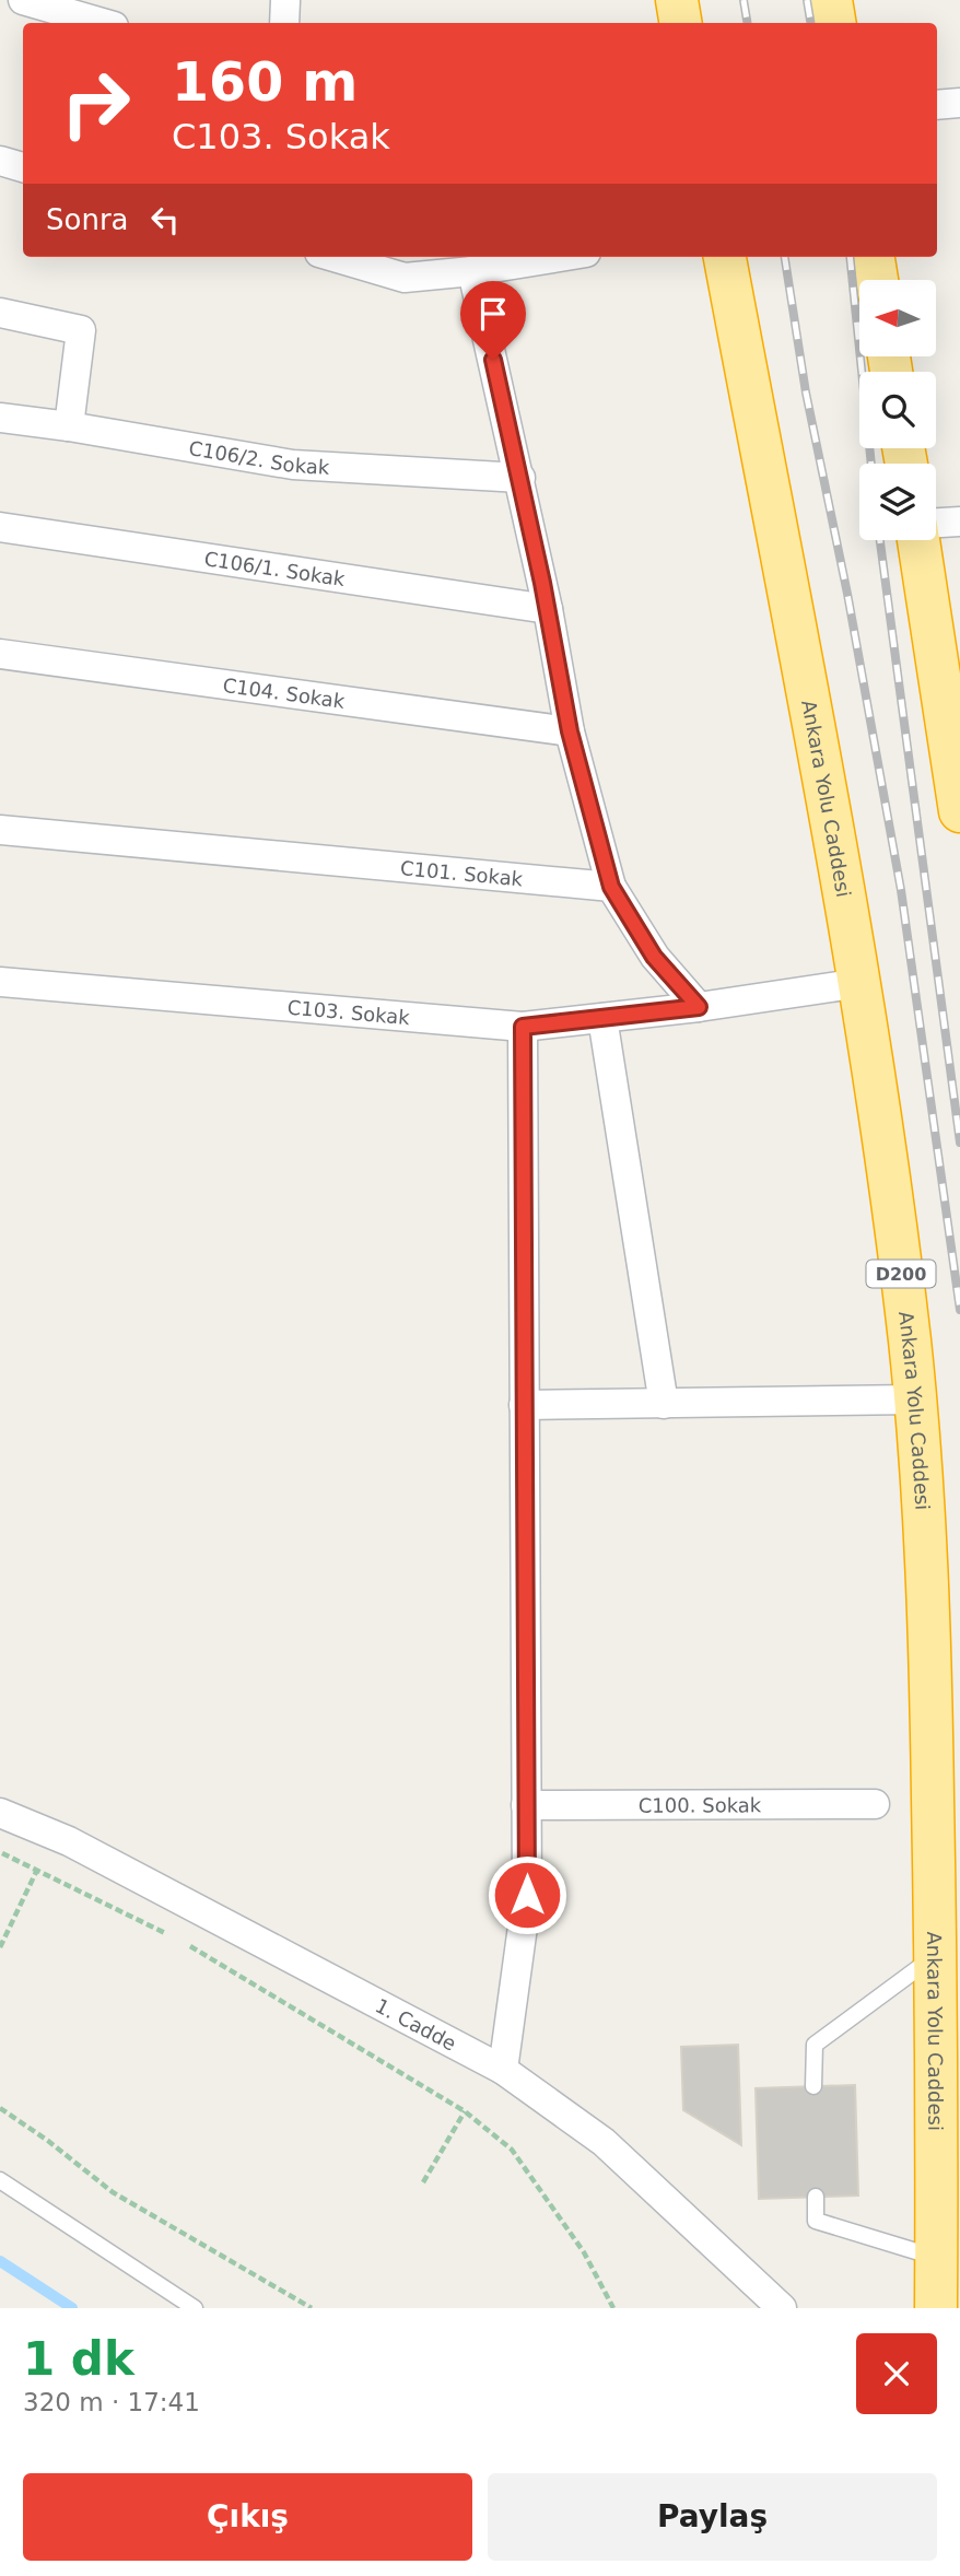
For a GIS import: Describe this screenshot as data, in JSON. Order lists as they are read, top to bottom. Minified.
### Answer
{"streets":{"highway":["Ankara Yolu Caddesi","D200"],"street":["C106/2. Sokak","C106/1. Sokak","C104. Sokak","C101. Sokak","C103. Sokak","C100. Sokak","1. Cadde"]},"north":"left","page":{"turn":["160 m","C103. Sokak"],"then":"Sonra","heading":["1 dk","320 m · 17:41"],"buttons":["Çıkış","Paylaş"]}}
